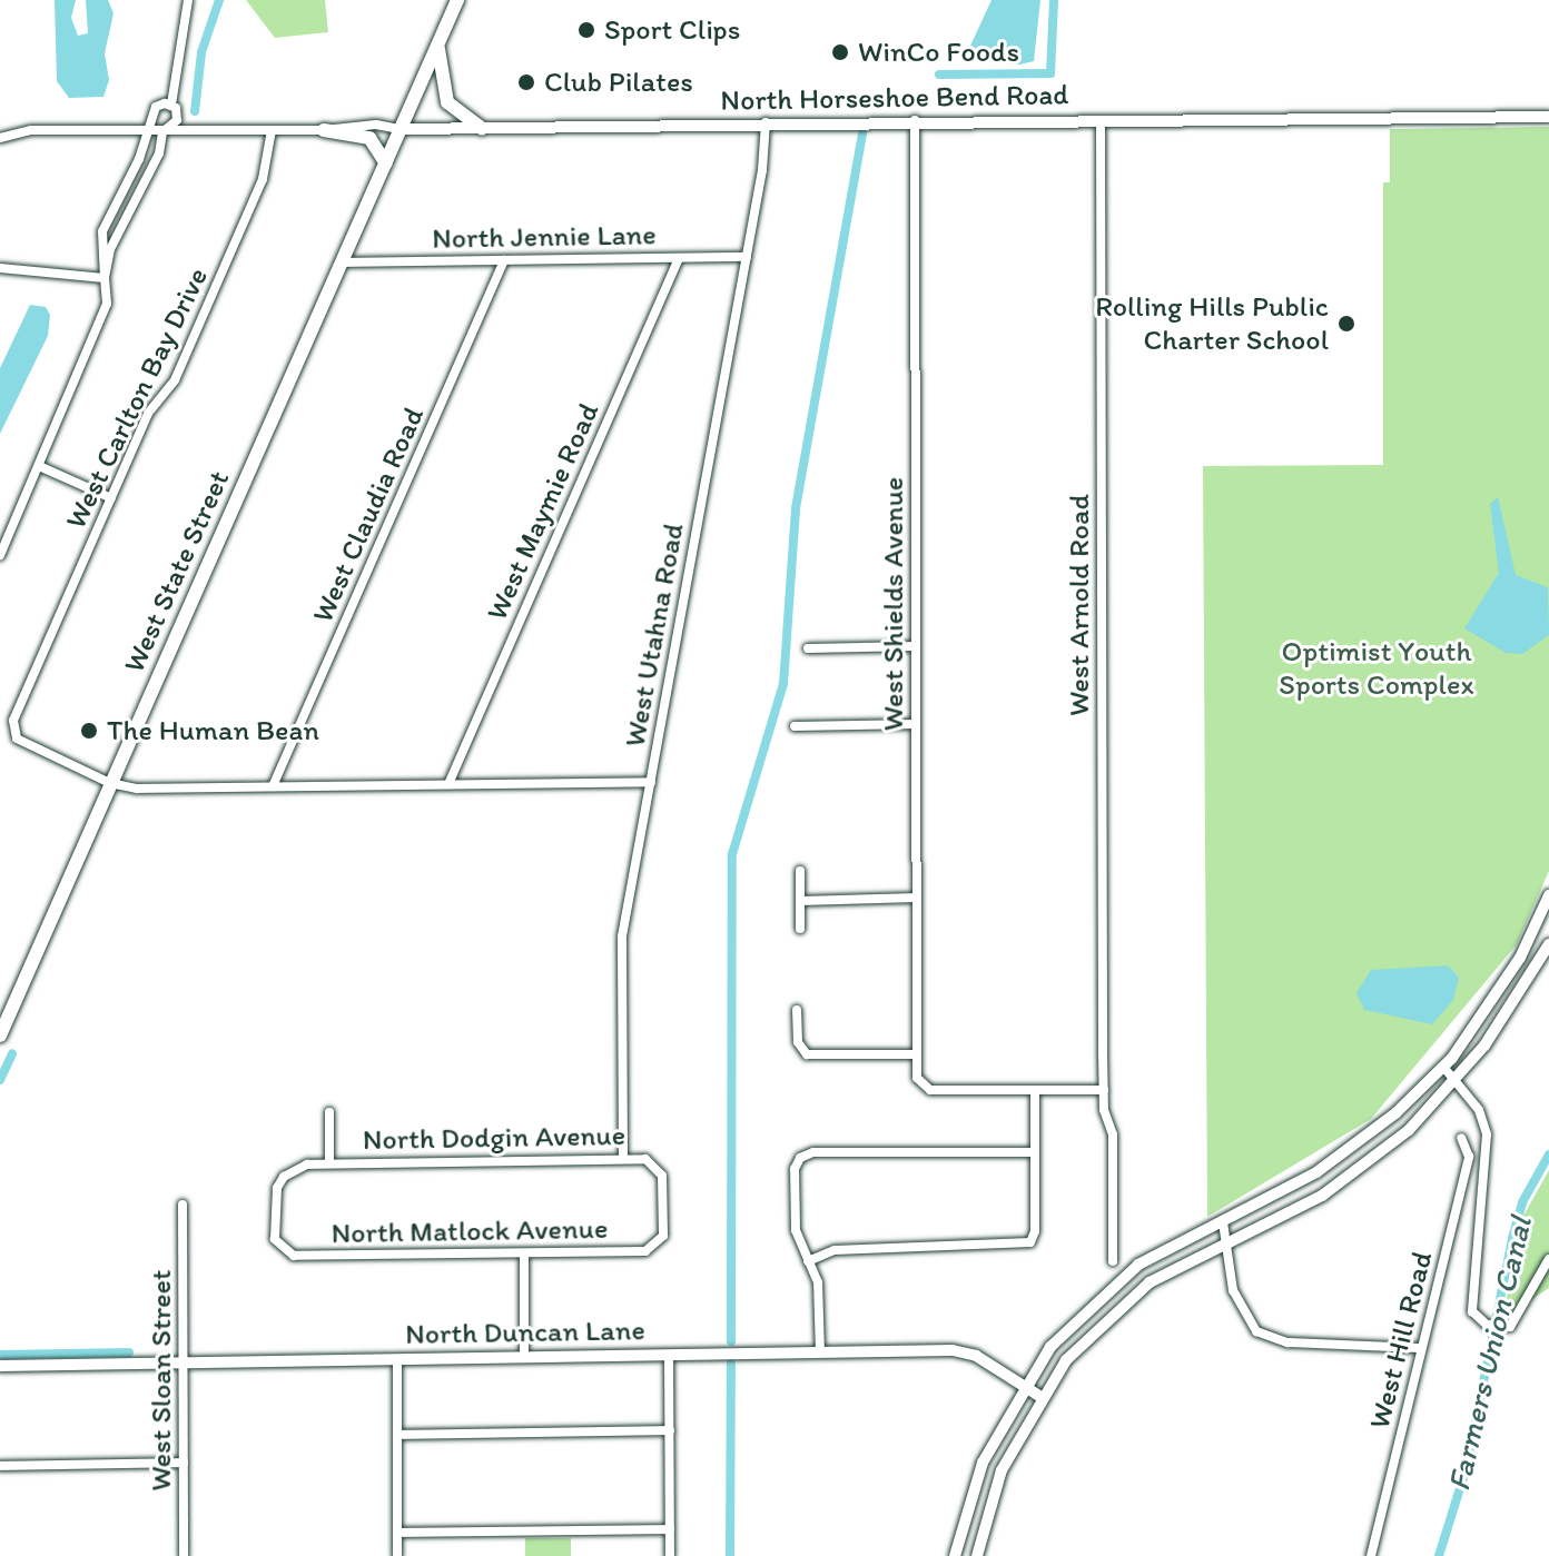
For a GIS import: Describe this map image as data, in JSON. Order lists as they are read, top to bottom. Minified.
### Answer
{"streets":{"main road":["West State Street"],"street":["North Horseshoe Bend Road","North Jennie Lane","West Carlton Bay Drive","West Maymie Road","West Claudia Road","West Shields Avenue","West Arnold Road","West Utahna Road","North Dodgin Avenue","North Matlock Avenue","North Duncan Lane","West Hill Road","West Sloan Street"]},"crossings":[["North Horseshoe Bend Road","West Carlton Bay Drive"],["North Horseshoe Bend Road","West State Street"],["North Horseshoe Bend Road","West Shields Avenue"],["North Horseshoe Bend Road","West Arnold Road"],["North Horseshoe Bend Road","West Utahna Road"],["North Jennie Lane","West Maymie Road"],["North Jennie Lane","West Claudia Road"],["North Jennie Lane","West State Street"],["North Jennie Lane","West Utahna Road"],["West Carlton Bay Drive","West State Street"],["West Utahna Road","North Dodgin Avenue"],["North Dodgin Avenue","North Matlock Avenue"],["North Duncan Lane","West Sloan Street"]],"water":["Farmers Union Canal"],"parks":["Optimist Youth Sports Complex"],"places":["Sport Clips","WinCo Foods","Club Pilates","Rolling Hills Public Charter School","The Human Bean"]}
